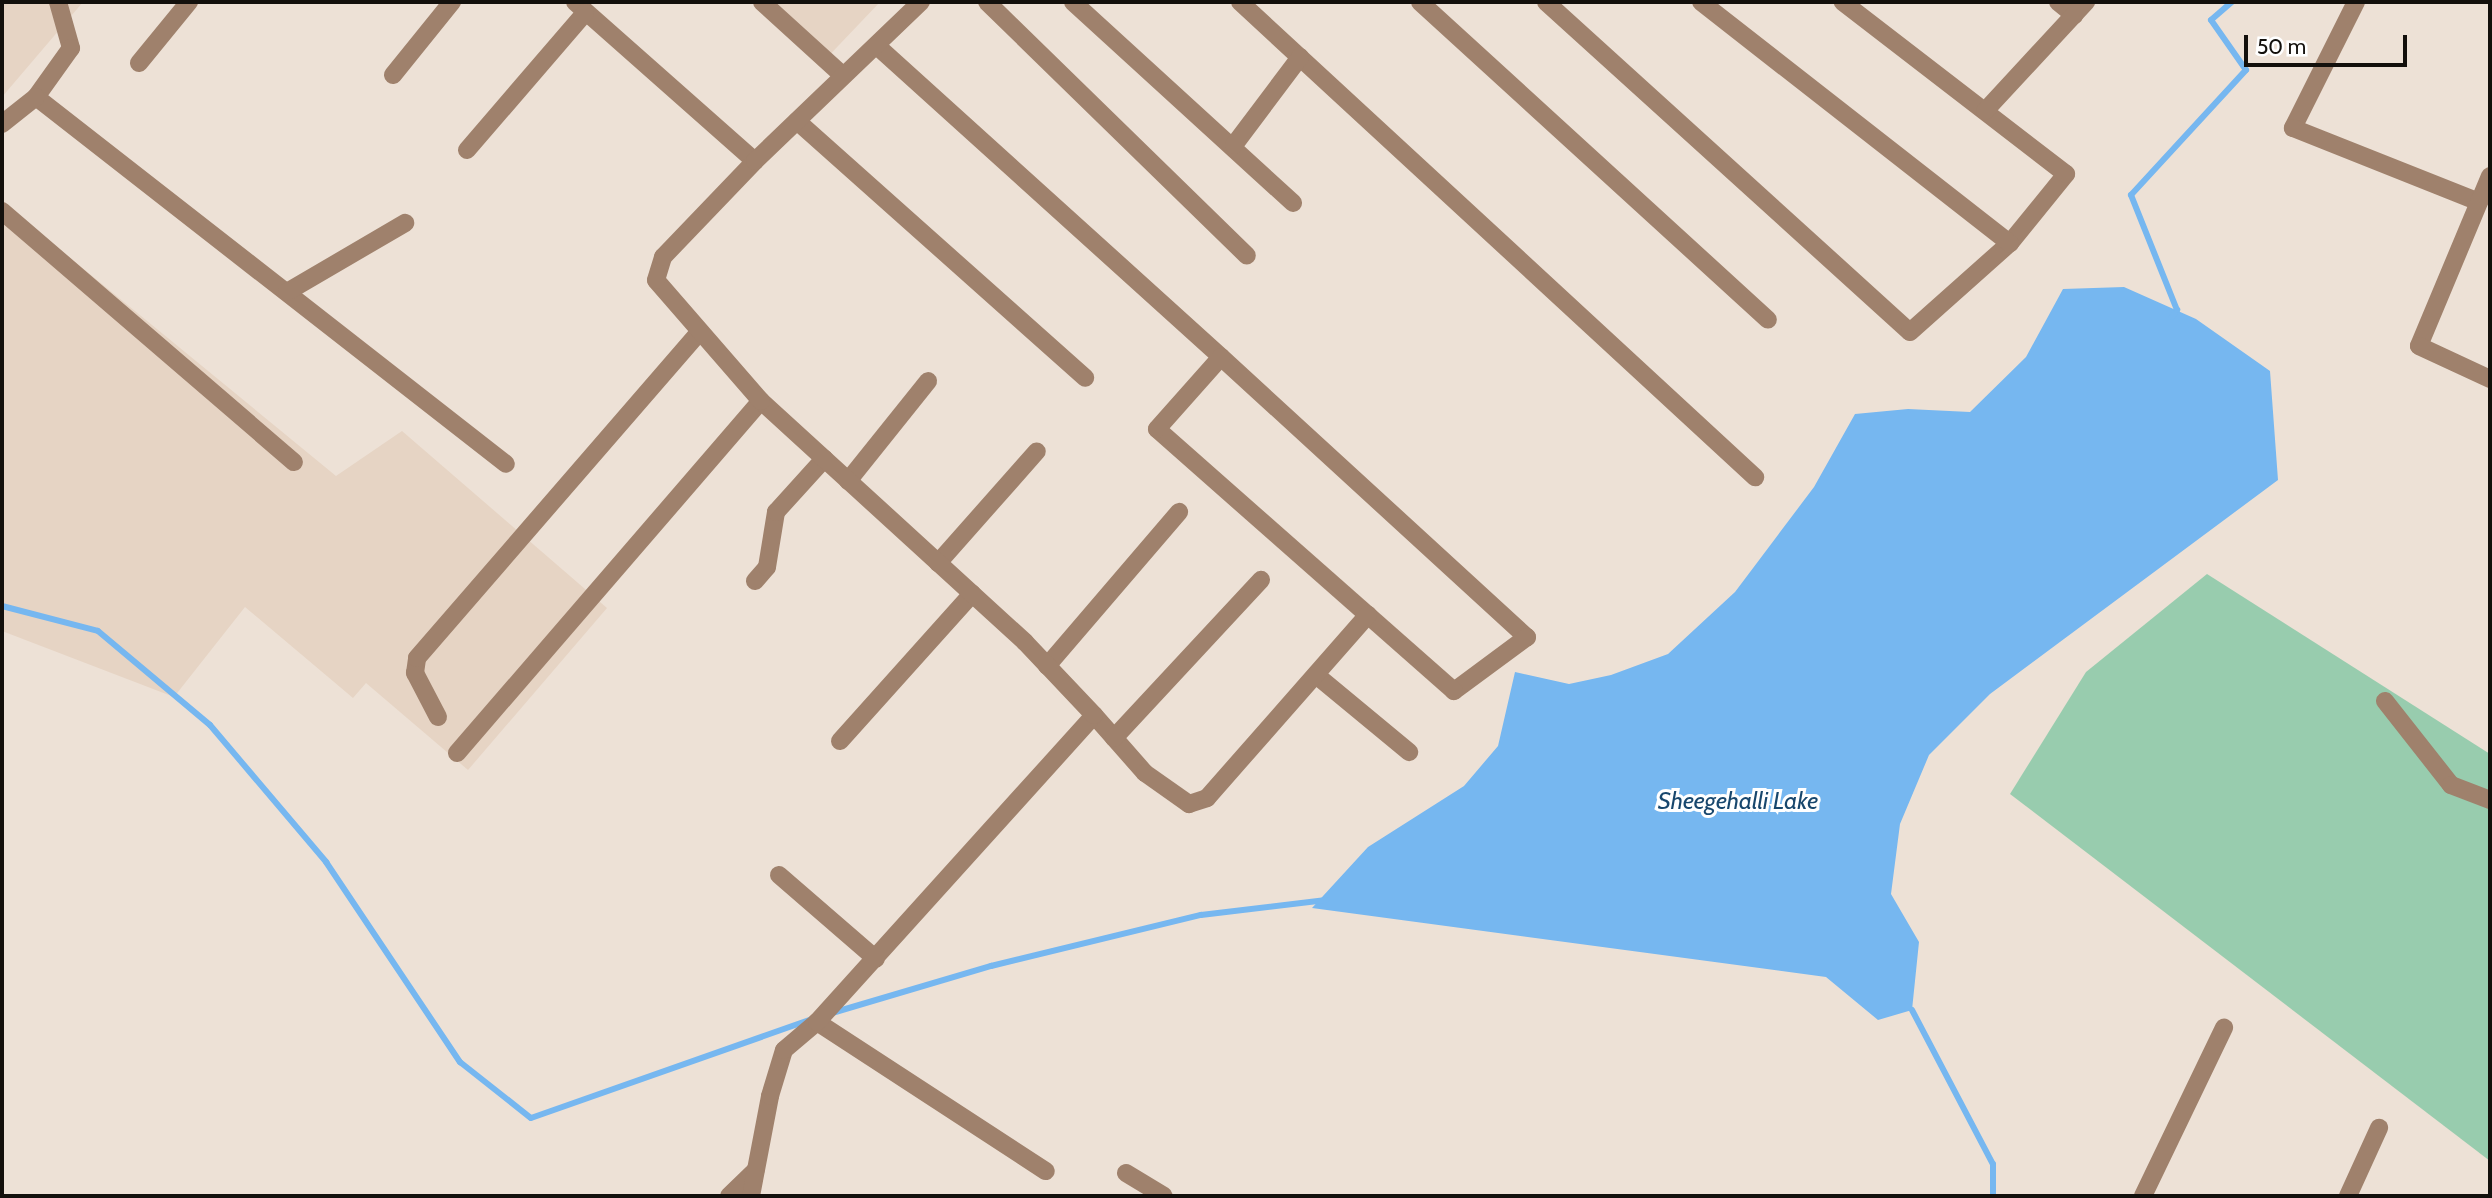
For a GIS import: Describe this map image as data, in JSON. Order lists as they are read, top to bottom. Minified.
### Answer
{"water":["Sheegehalli Lake"],"scale_bar":"50 m"}
